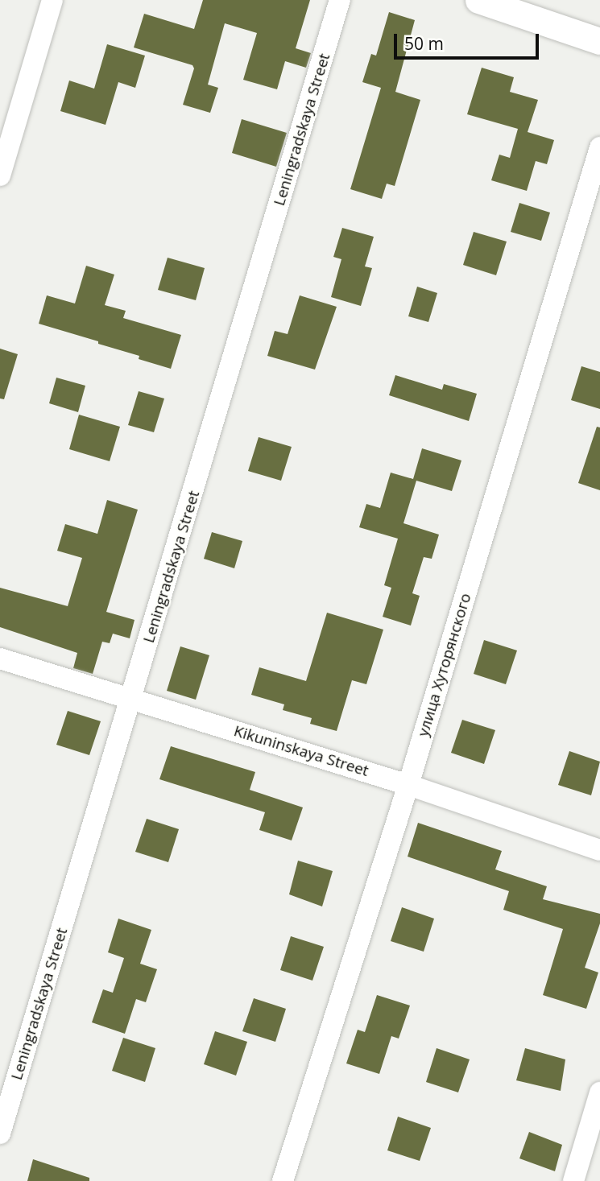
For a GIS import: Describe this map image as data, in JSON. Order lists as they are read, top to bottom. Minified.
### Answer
{"streets":{"street":["Leningradskaya Street","улица Хуторянского","Kikuninskaya Street"]},"crossings":[["Leningradskaya Street","Kikuninskaya Street"],["улица Хуторянского","Kikuninskaya Street"]],"scale_bar":"50 m"}
